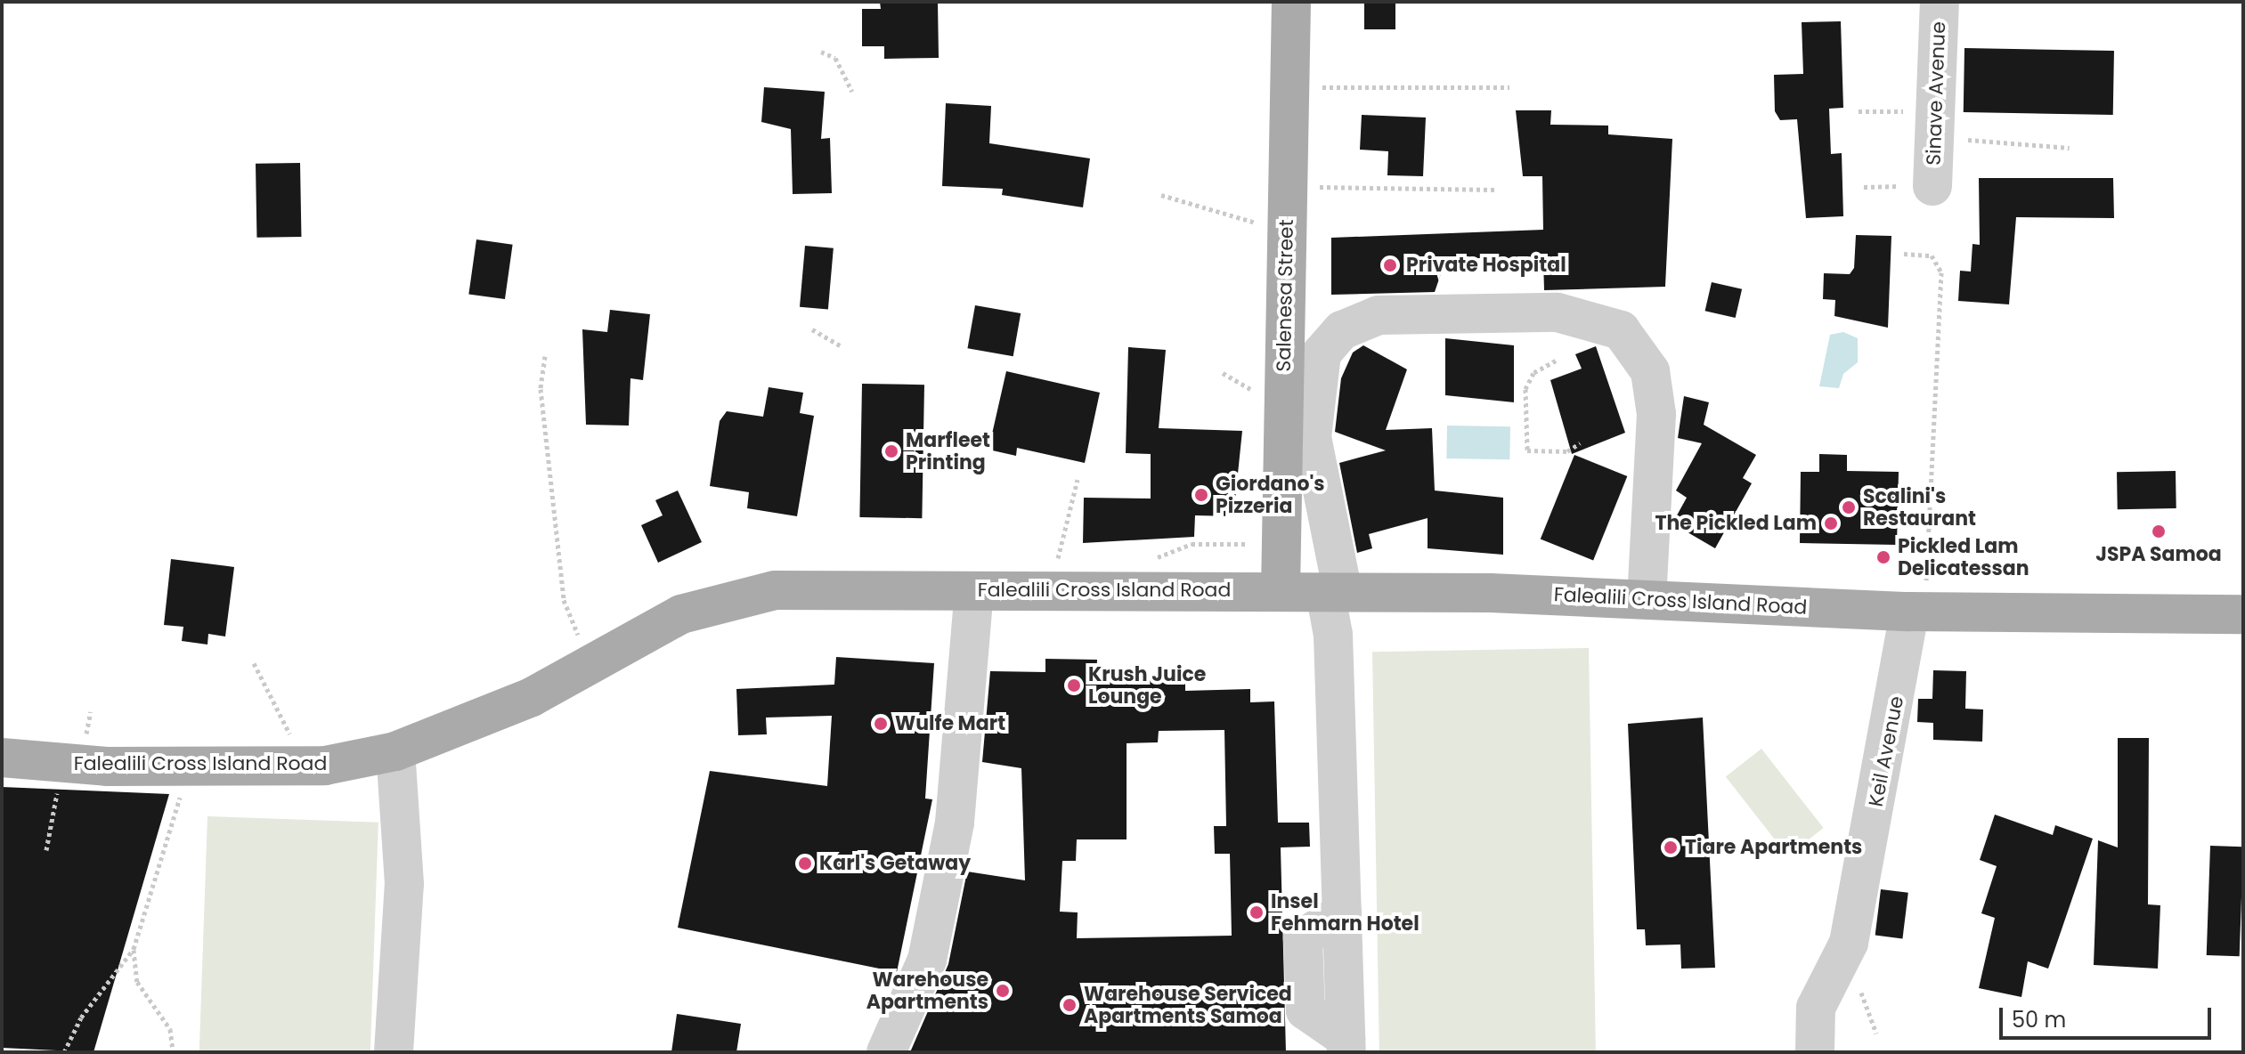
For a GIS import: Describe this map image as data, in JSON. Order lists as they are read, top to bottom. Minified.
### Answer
{"streets":{"main road":["Salenesa Street","Falealili Cross Island Road"],"street":["Sinave Avenue","Keil Avenue"]},"crossings":[["Salenesa Street","Falealili Cross Island Road"],["Falealili Cross Island Road","Keil Avenue"]],"places":["Private Hospital","Marfleet Printing","Giordano's Pizzeria","Scalini's Restaurant","The Pickled Lam","JSPA Samoa","Pickled Lam Delicatessan","Krush Juice Lounge","Wulfe Mart","Tiare Apartments","Karl's Getaway","Insel Fehmarn Hotel","Warehouse Apartments","Warehouse Serviced Apartments Samoa"],"scale_bar":"50 m"}
